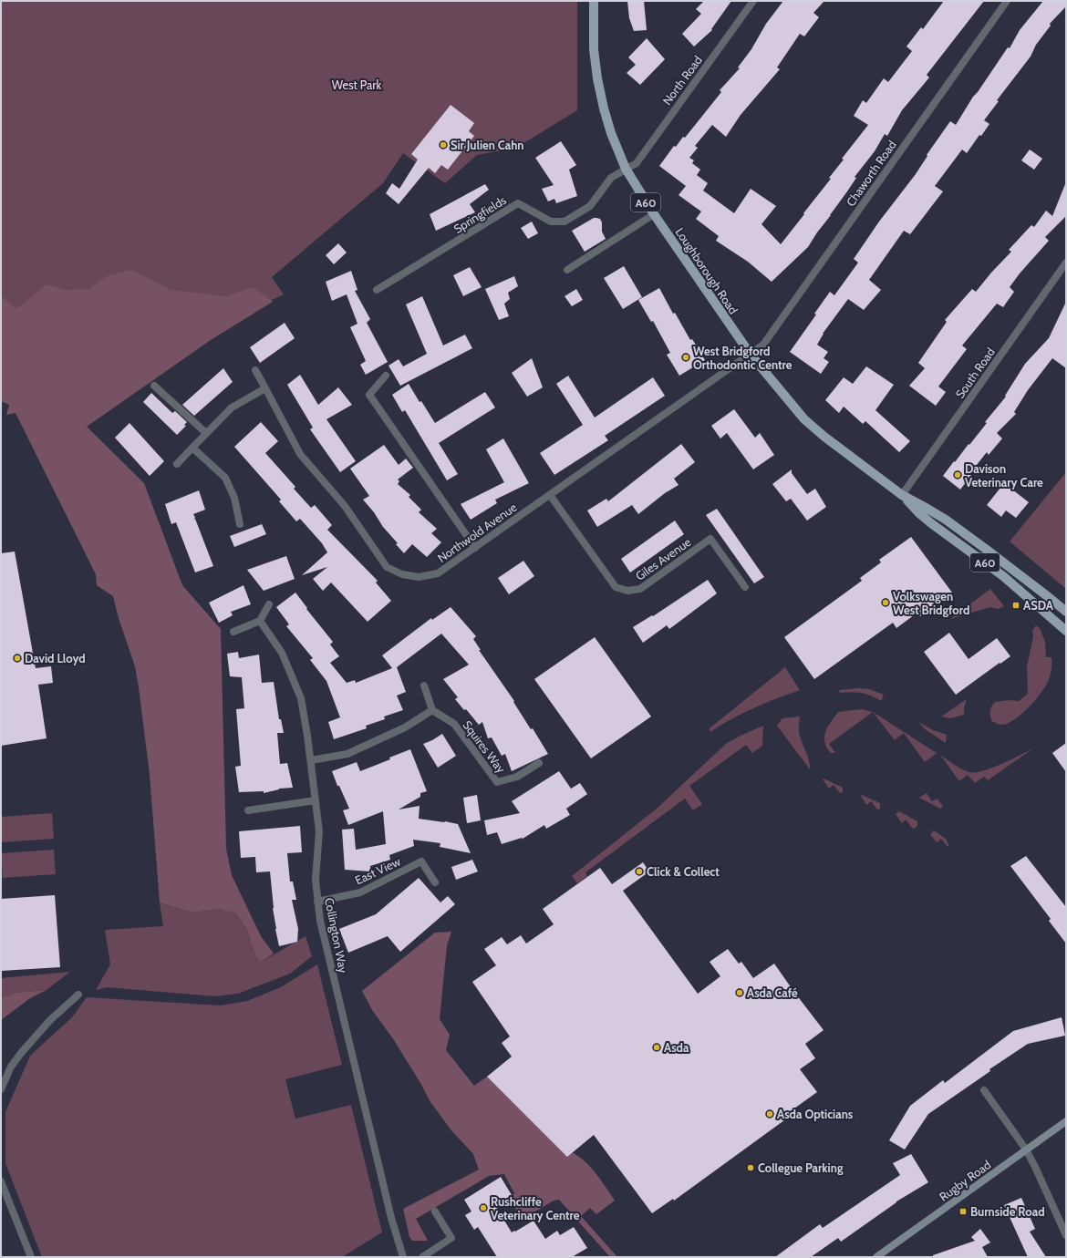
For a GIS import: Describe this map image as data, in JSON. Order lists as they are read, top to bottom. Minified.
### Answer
{"streets":{"main road":["A60","Loughborough Road"],"street":["North Road","Chaworth Road","Springfields","South Road","Northwold Avenue","Giles Avenue","Squires Way","East View","Collington Way","Rugby Road"]},"crossings":[["North Road","Springfields"],["North Road","Loughborough Road"],["Chaworth Road","Loughborough Road"],["Chaworth Road","Northwold Avenue"],["Springfields","Loughborough Road"],["Loughborough Road","South Road"],["Loughborough Road","Northwold Avenue"],["Northwold Avenue","Giles Avenue"],["East View","Collington Way"]],"parks":["West Park"],"places":{"other":["Sir Julien Cahn","West Bridgford Orthodontic Centre","Davison Veterinary Care","Volkswagen West Bridgford","David Lloyd","Click & Collect","Asda Café","Asda","Asda Opticians","Collegue Parking","Rushcliffe Veterinary Centre"],"transit":["ASDA","Burnside Road"]}}
